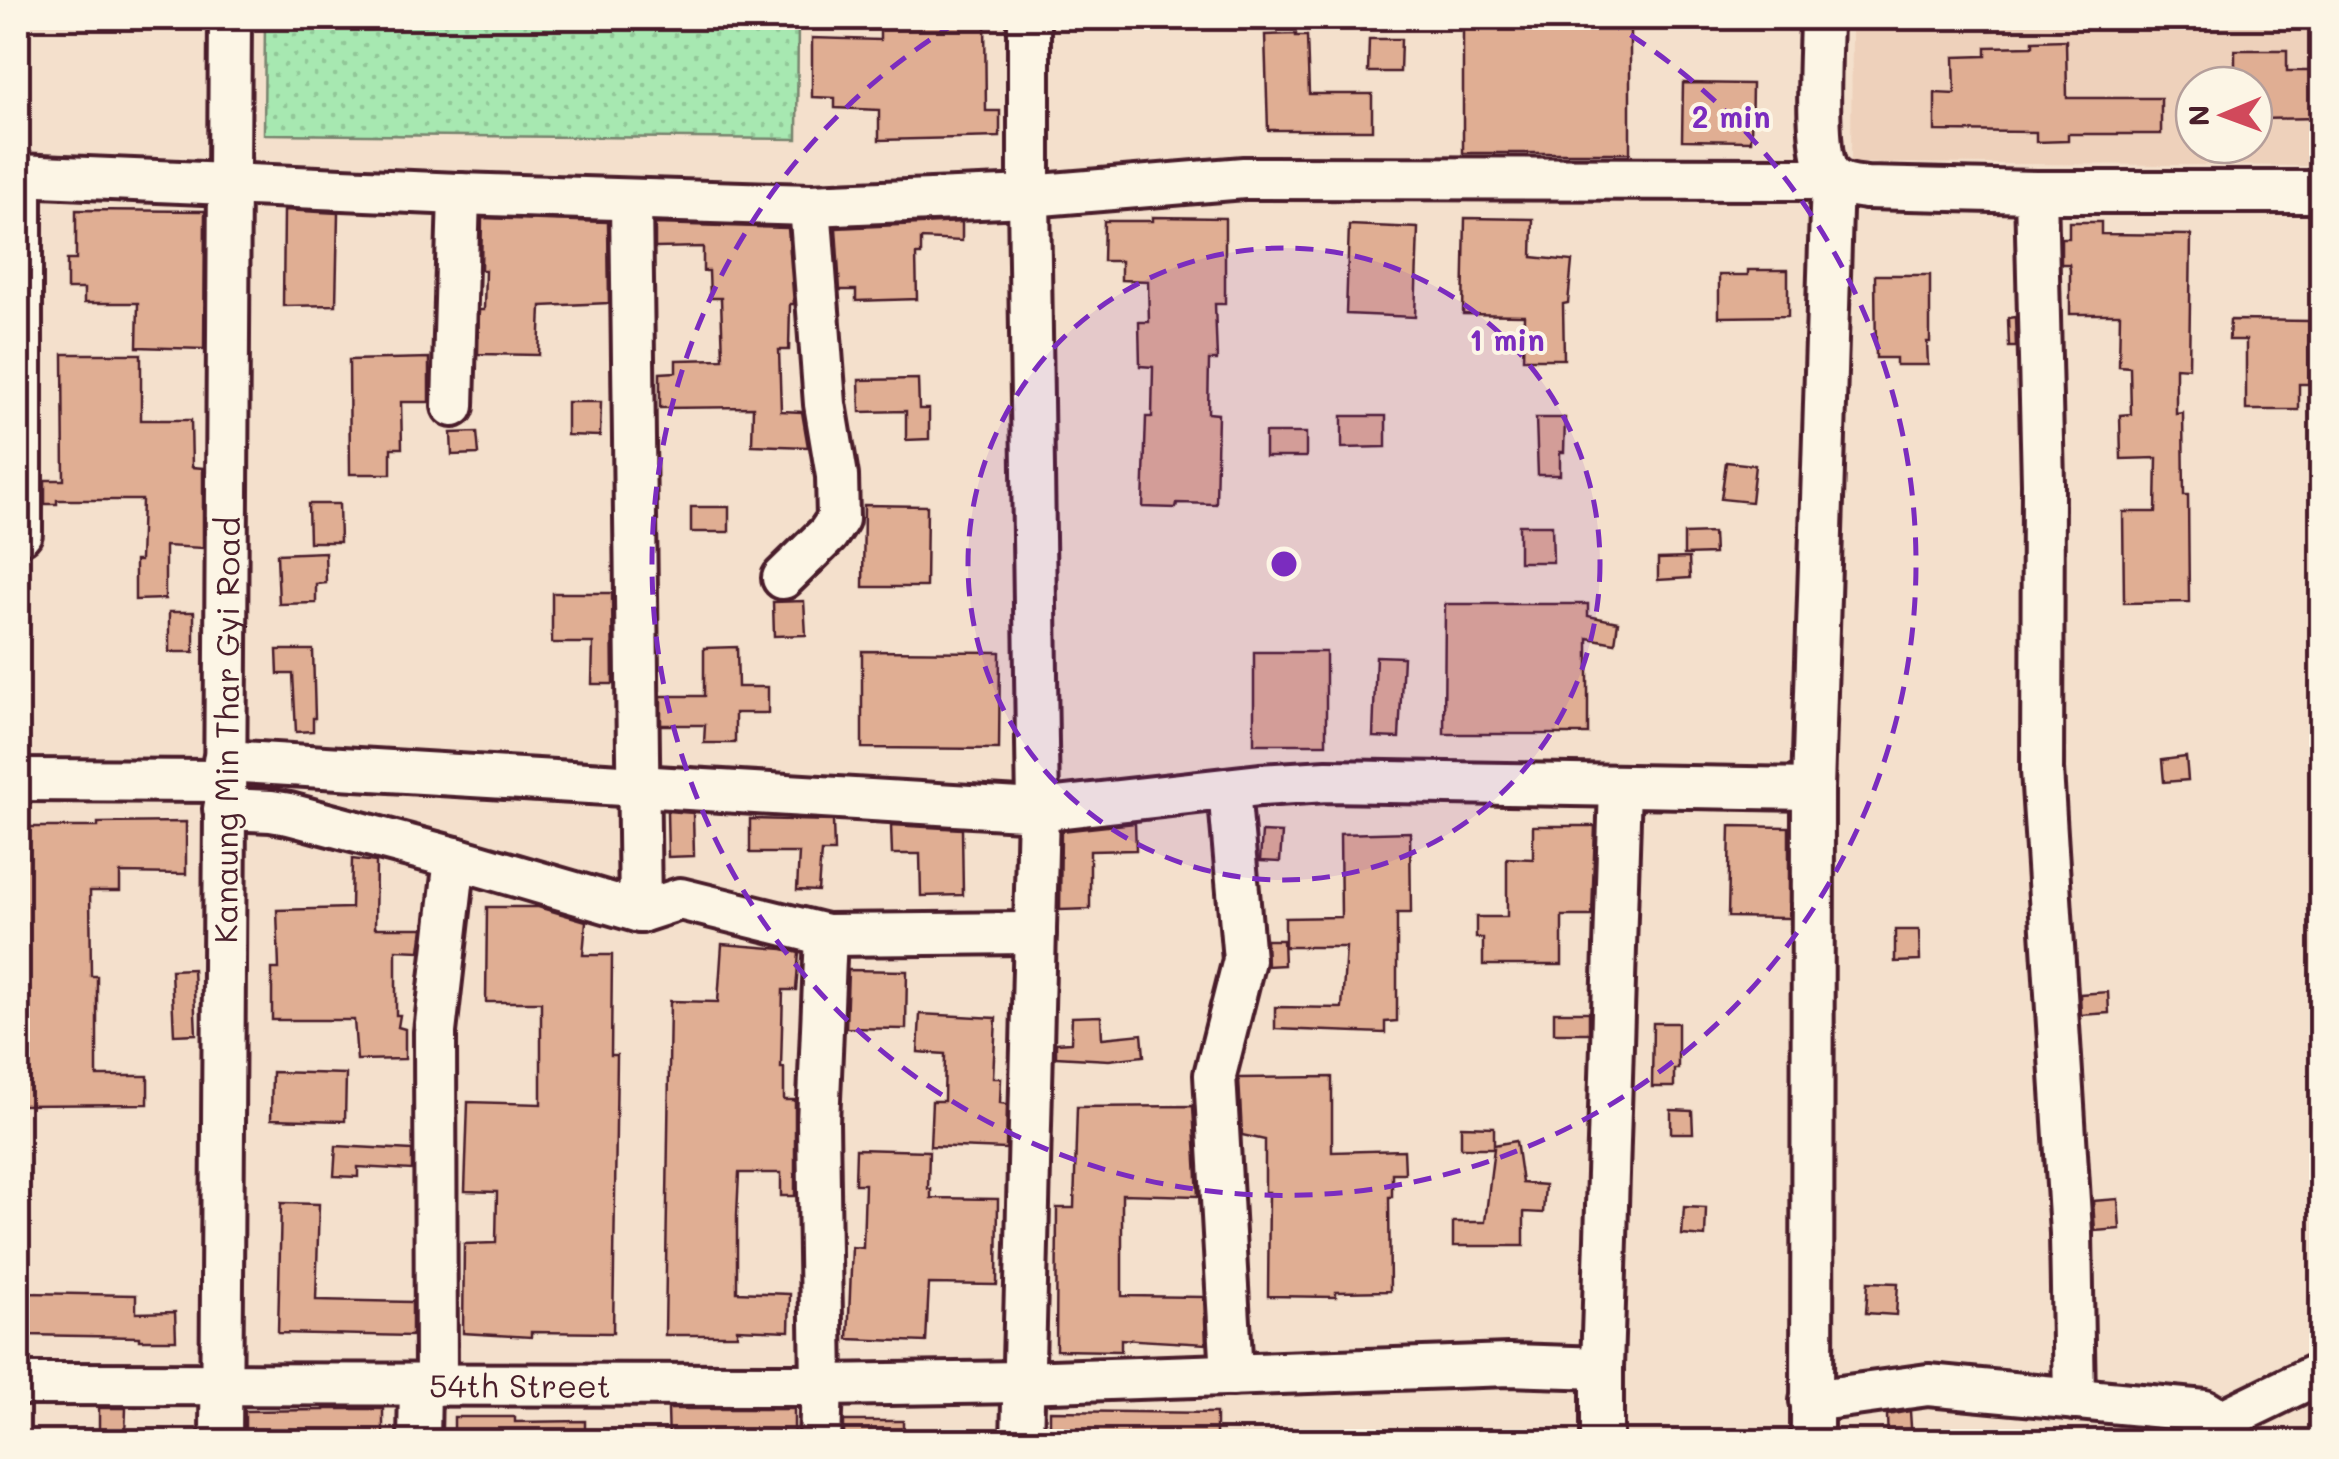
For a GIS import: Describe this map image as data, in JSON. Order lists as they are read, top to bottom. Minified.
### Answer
{"streets":{"street":["Kanaung Min Thar Gyi Road","54th Street"]},"crossings":[["Kanaung Min Thar Gyi Road","54th Street"]],"north":"left","rings":["2 min","1 min"]}
